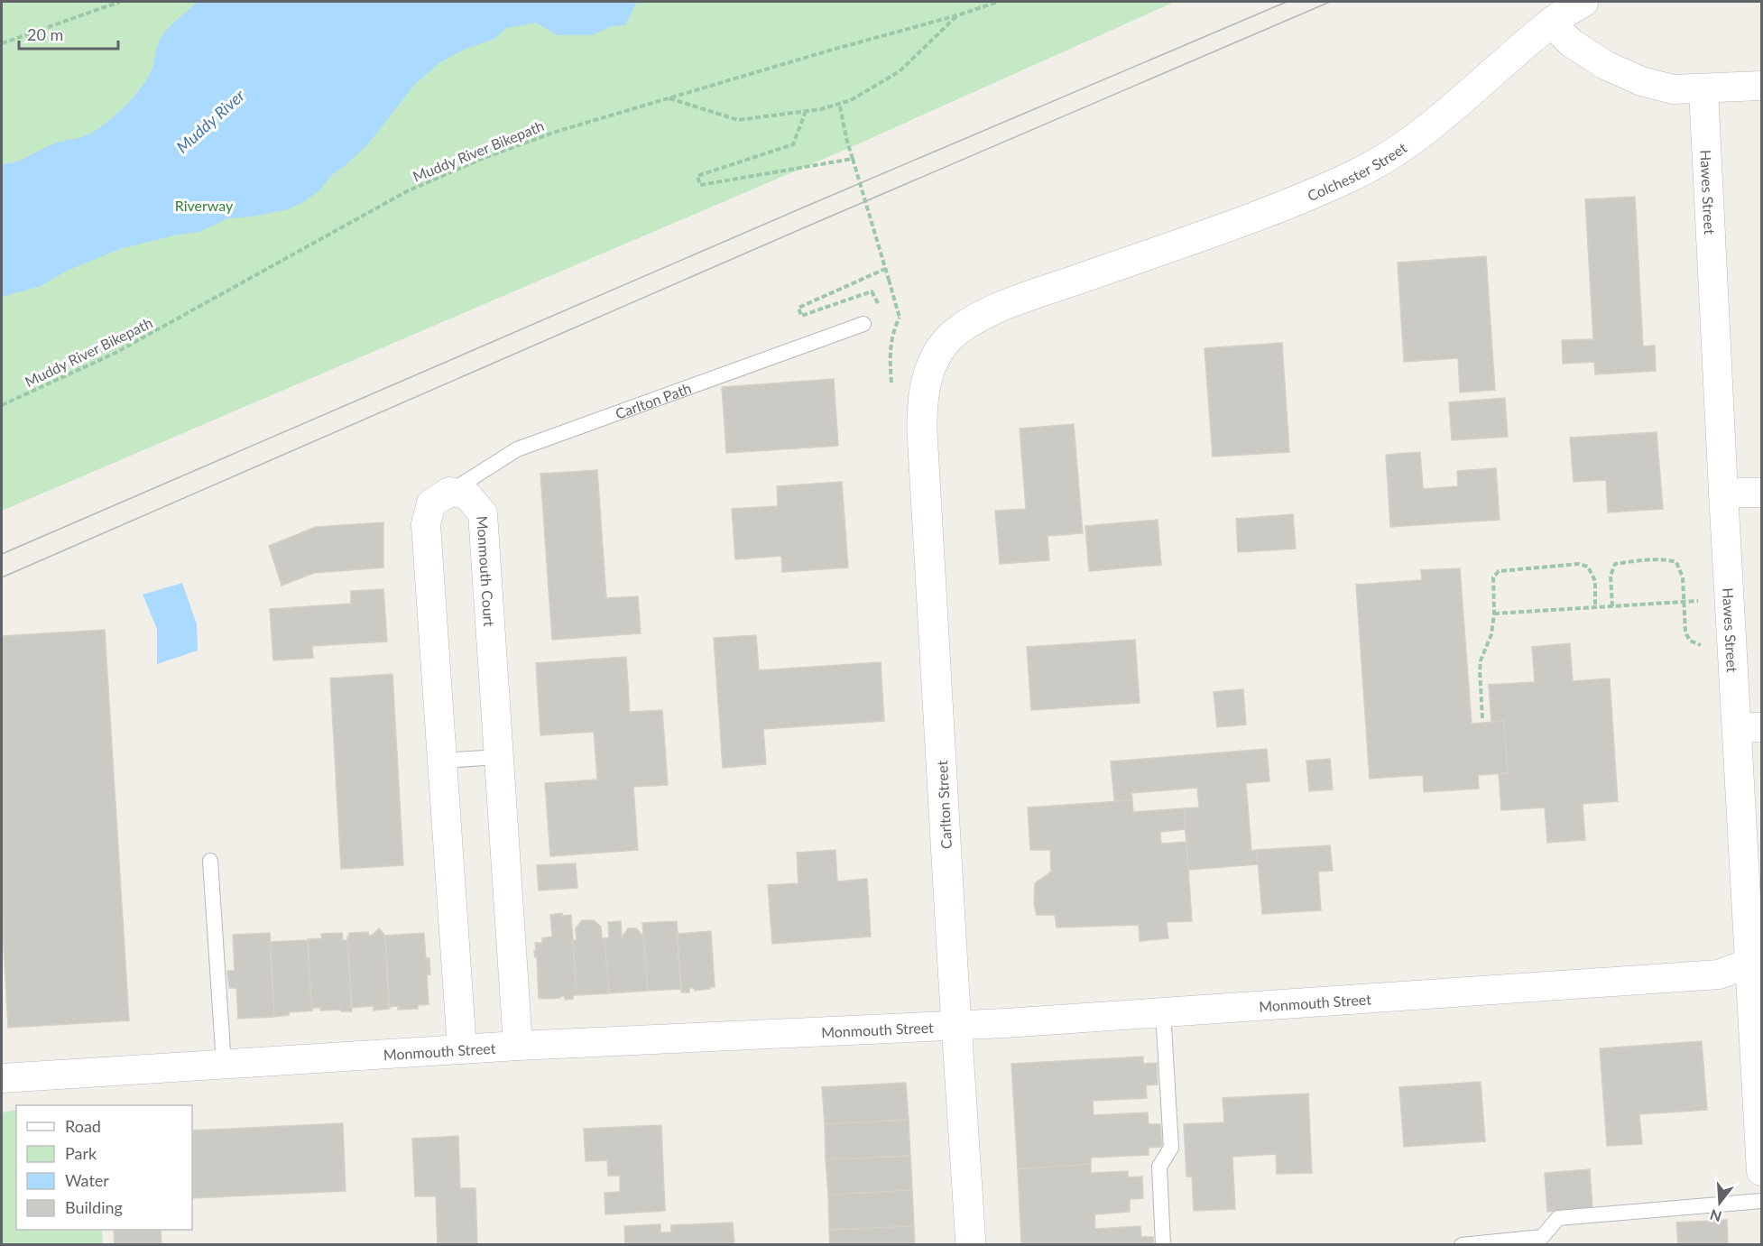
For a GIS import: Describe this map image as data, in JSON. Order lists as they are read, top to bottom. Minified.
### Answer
{"streets":{"main road":["Colchester Street","Carlton Street"],"street":["Hawes Street","Monmouth Court","Monmouth Street"],"lane":["Carlton Path"],"path":["Muddy River Bikepath"]},"crossings":[["Colchester Street","Carlton Street"],["Hawes Street","Monmouth Street"],["Carlton Path","Monmouth Court"],["Monmouth Court","Monmouth Street"],["Carlton Street","Monmouth Street"]],"water":["Muddy River"],"parks":["Riverway"],"legend":["Road","Park","Water","Building"],"scale_bar":"20 m","north":"bottom"}
